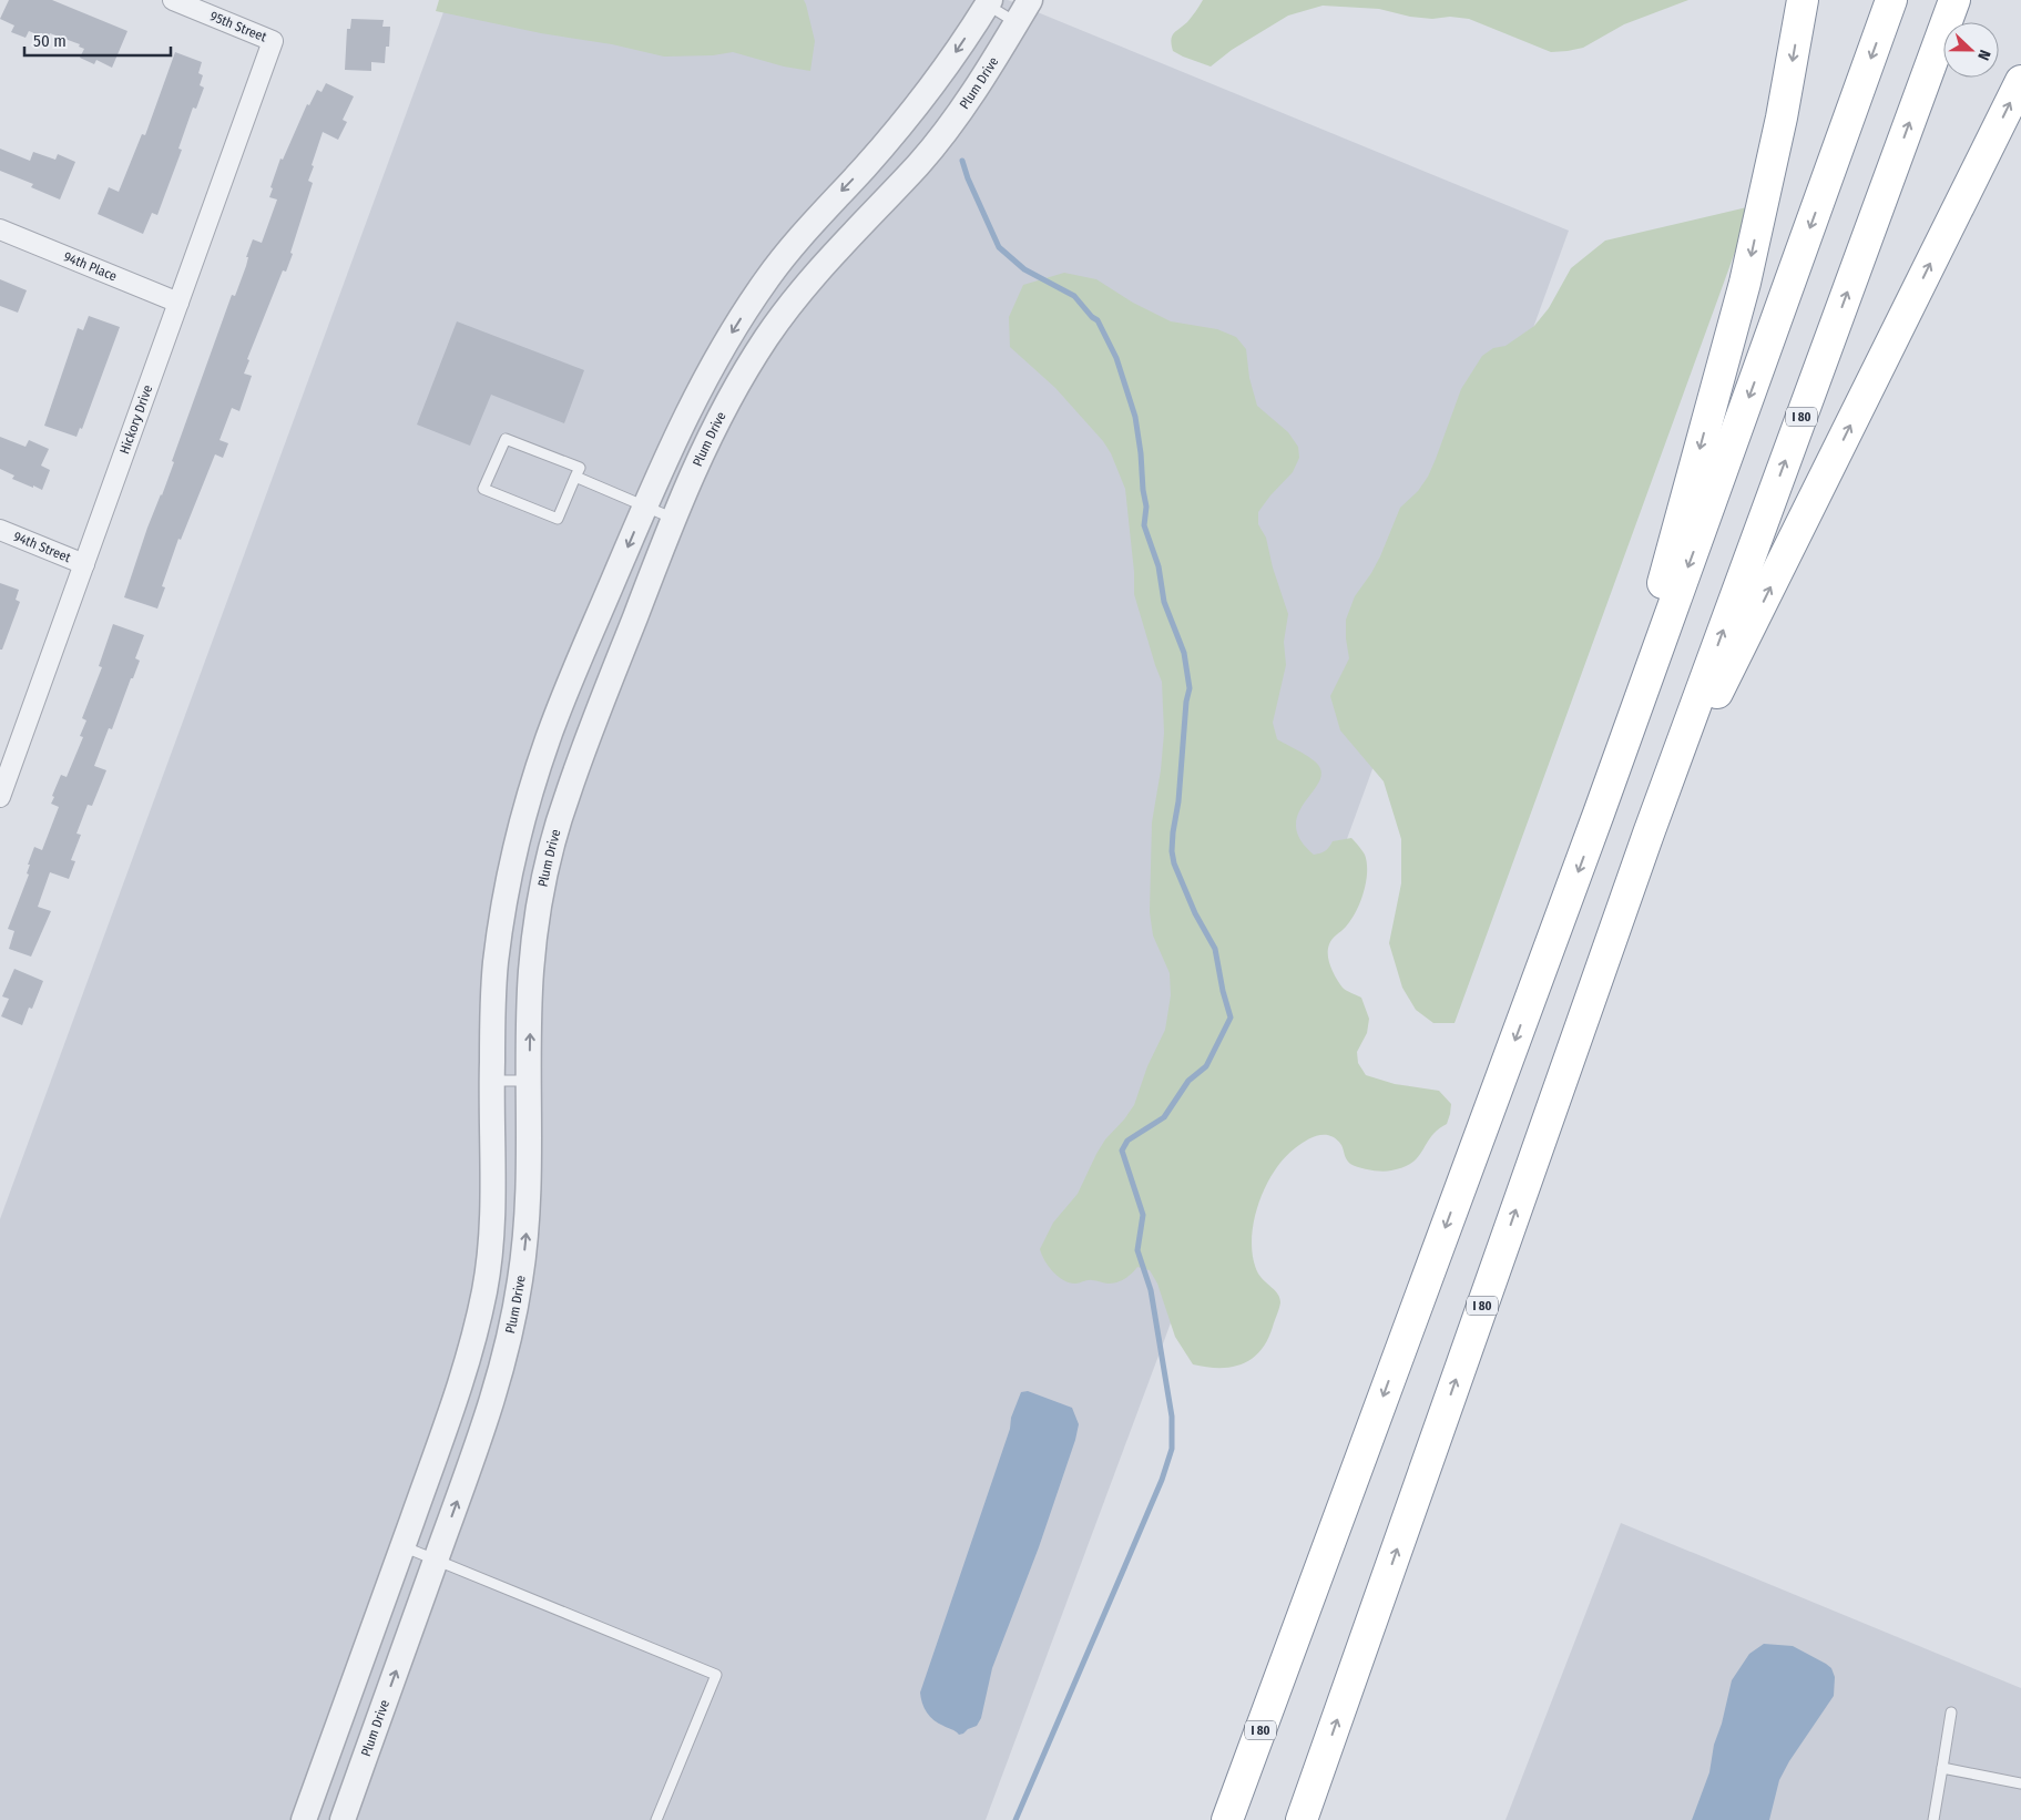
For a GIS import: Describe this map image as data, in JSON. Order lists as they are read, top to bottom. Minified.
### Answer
{"streets":{"highway":["I 80"],"street":["95th Street","Plum Drive","94th Place","Hickory Drive","94th Street"]},"crossings":[["95th Street","Hickory Drive"],["94th Place","Hickory Drive"],["Hickory Drive","94th Street"]],"scale_bar":"50 m","north":"right"}
